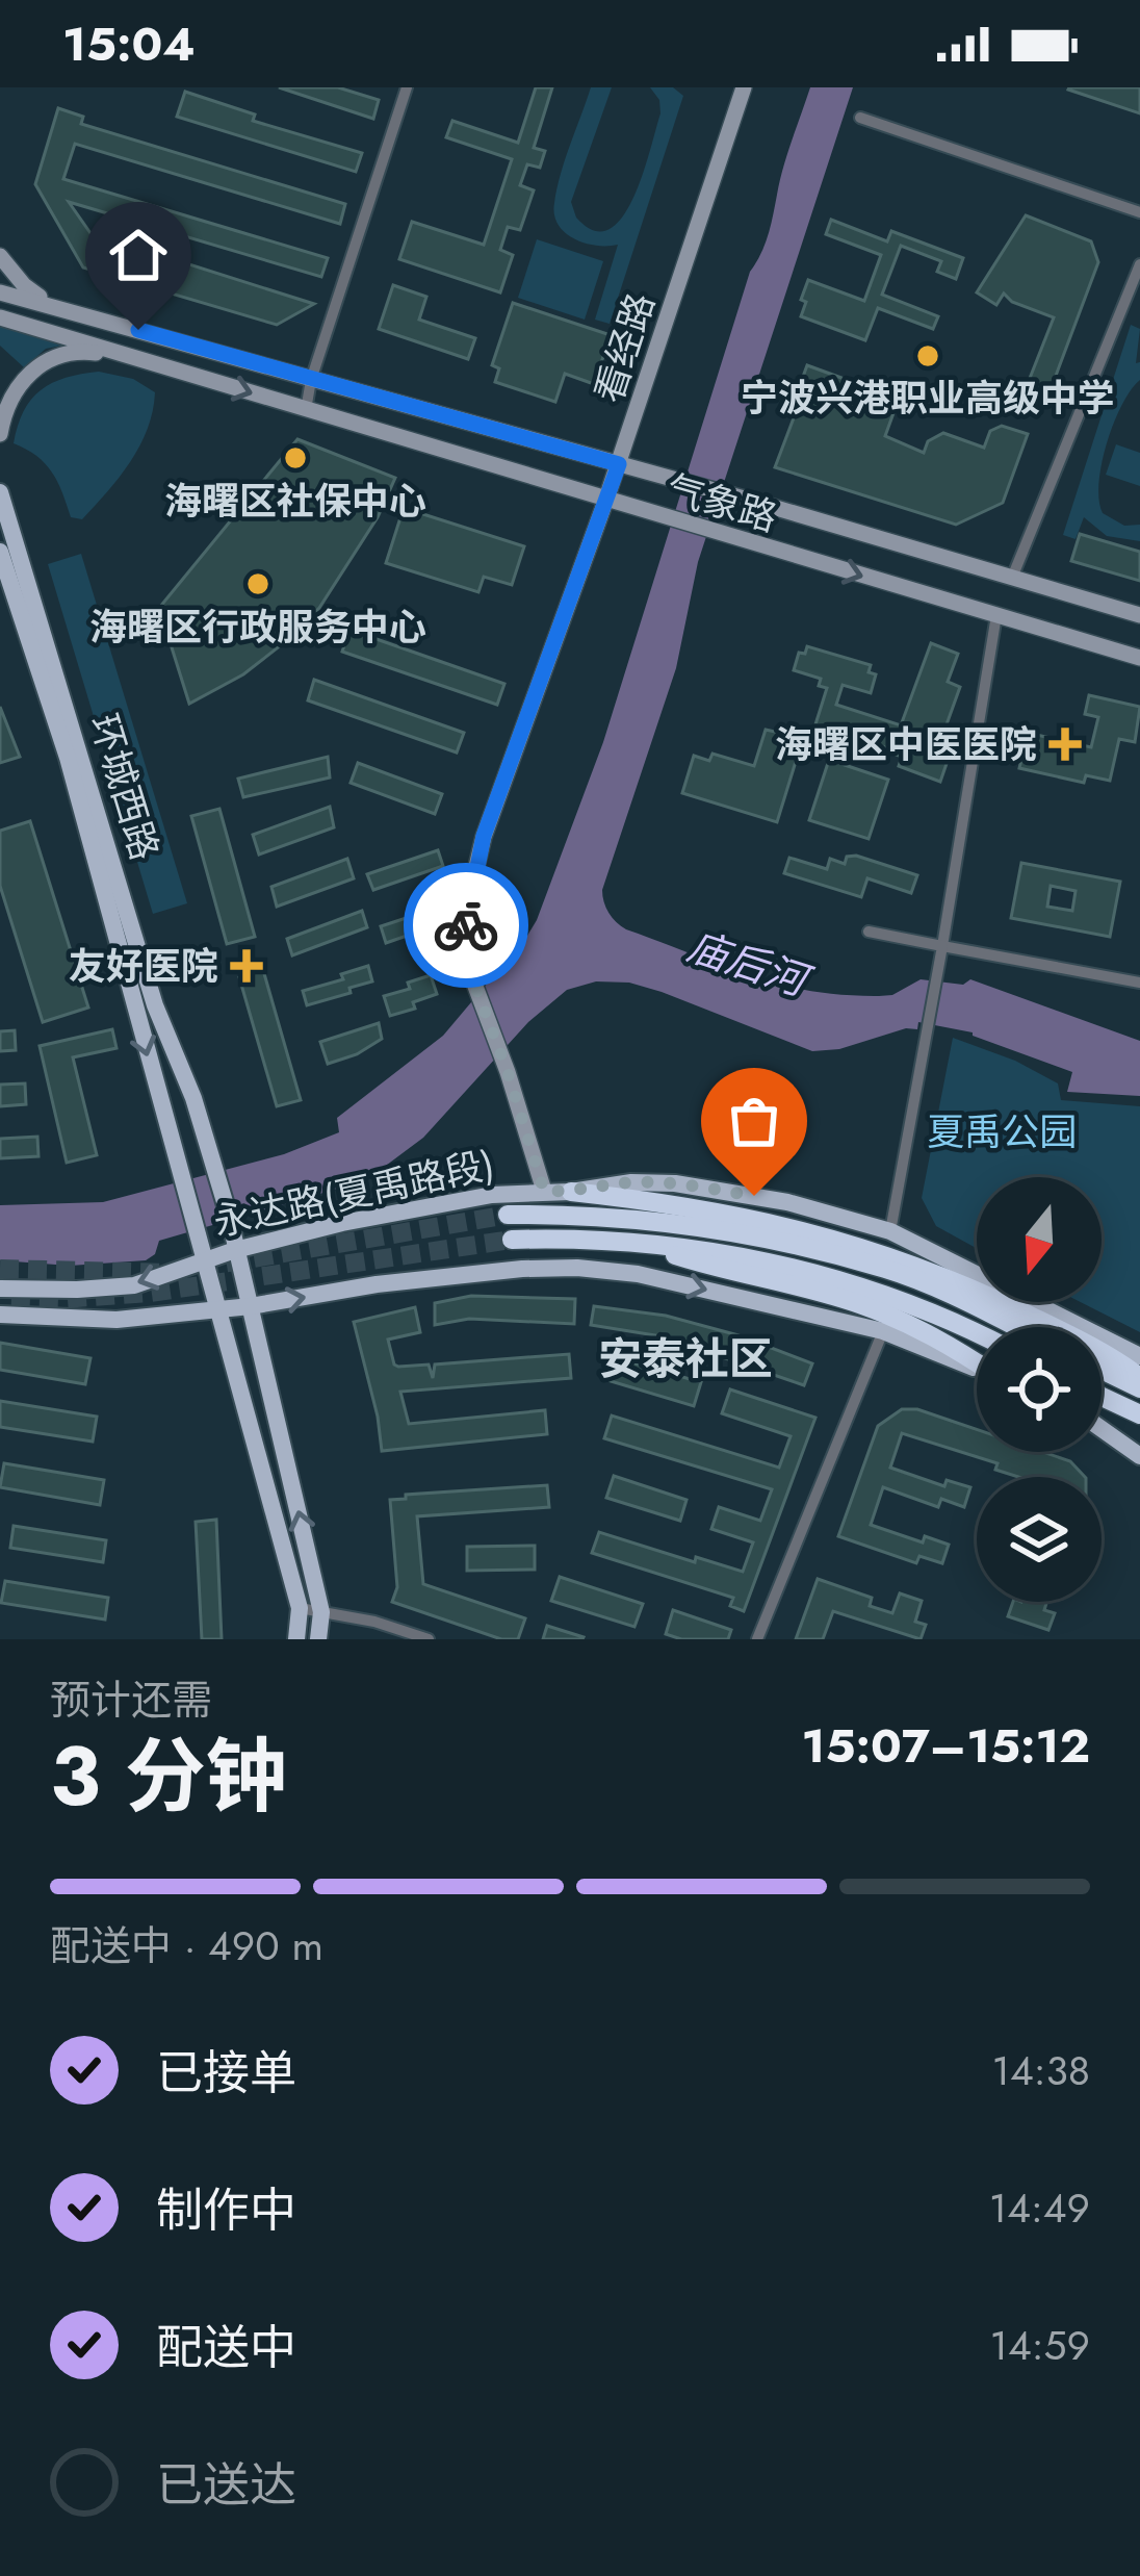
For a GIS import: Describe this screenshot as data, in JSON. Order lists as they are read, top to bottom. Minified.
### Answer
{"streets":{"main road":["环城西路","永达路(夏禹路段)"],"street":["看经路","气象路"]},"crossings":[["看经路","气象路"],["看经路","永达路(夏禹路段)"],["环城西路","永达路(夏禹路段)"]],"districts":["安泰社区"],"water":["庙后河"],"parks":["夏禹公园"],"places":{"other":["宁波兴港职业高级中学","海曙区社保中心","海曙区行政服务中心"],"health":["海曙区中医医院","友好医院"]},"north":"bottom","page":{"status":"15:04","heading":["3 分钟","预计还需","15:07–15:12"],"bar":"配送中 · 490 m","list":[["已接单","14:38"],["制作中","14:49"],["配送中","14:59"],"已送达"]}}
